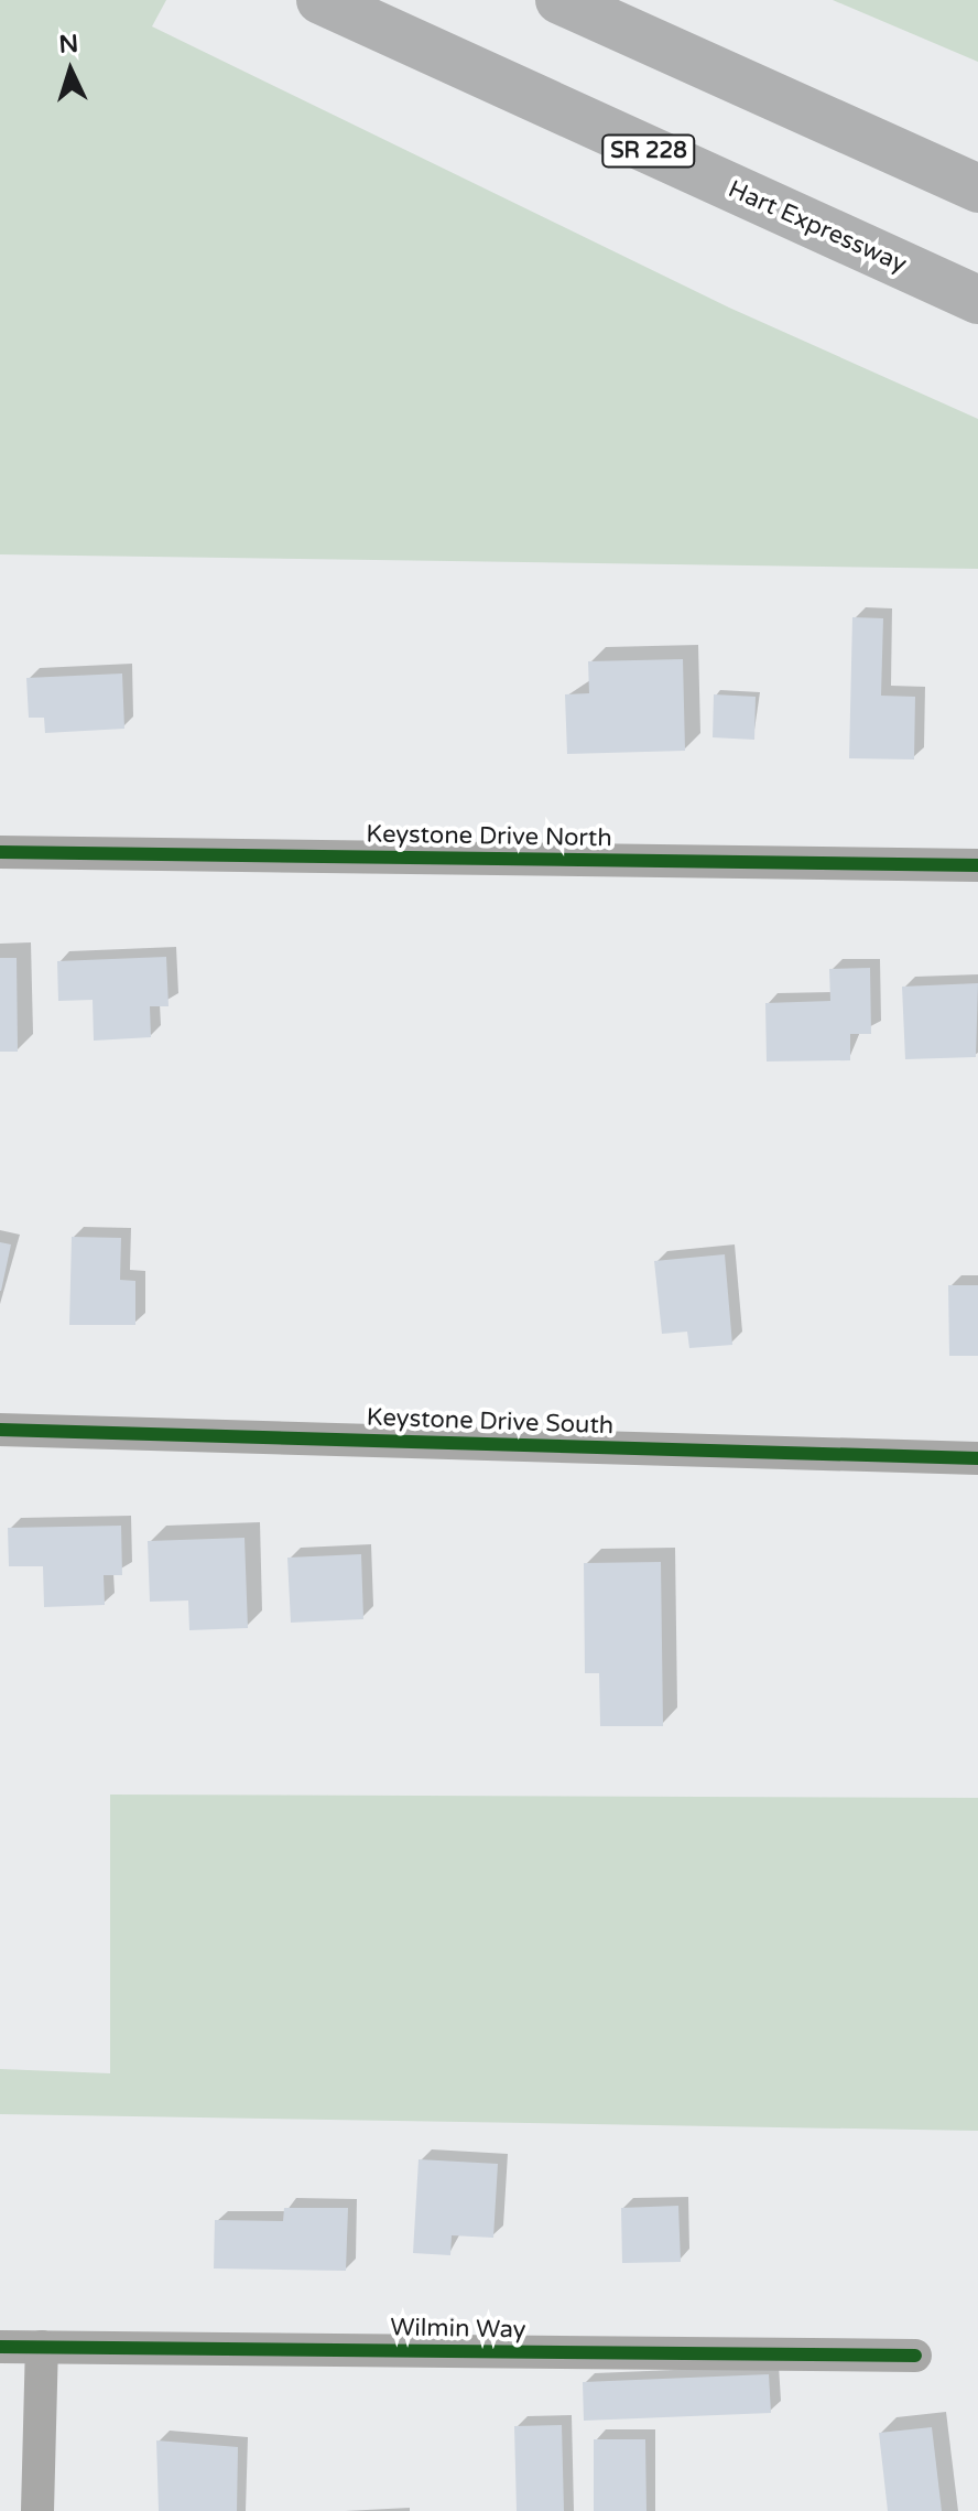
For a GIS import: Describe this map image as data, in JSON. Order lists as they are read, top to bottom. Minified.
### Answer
{"streets":{"highway":["SR 228","Hart Expressway"],"street":["Keystone Drive North","Keystone Drive South","Wilmin Way"]},"north":"top"}
